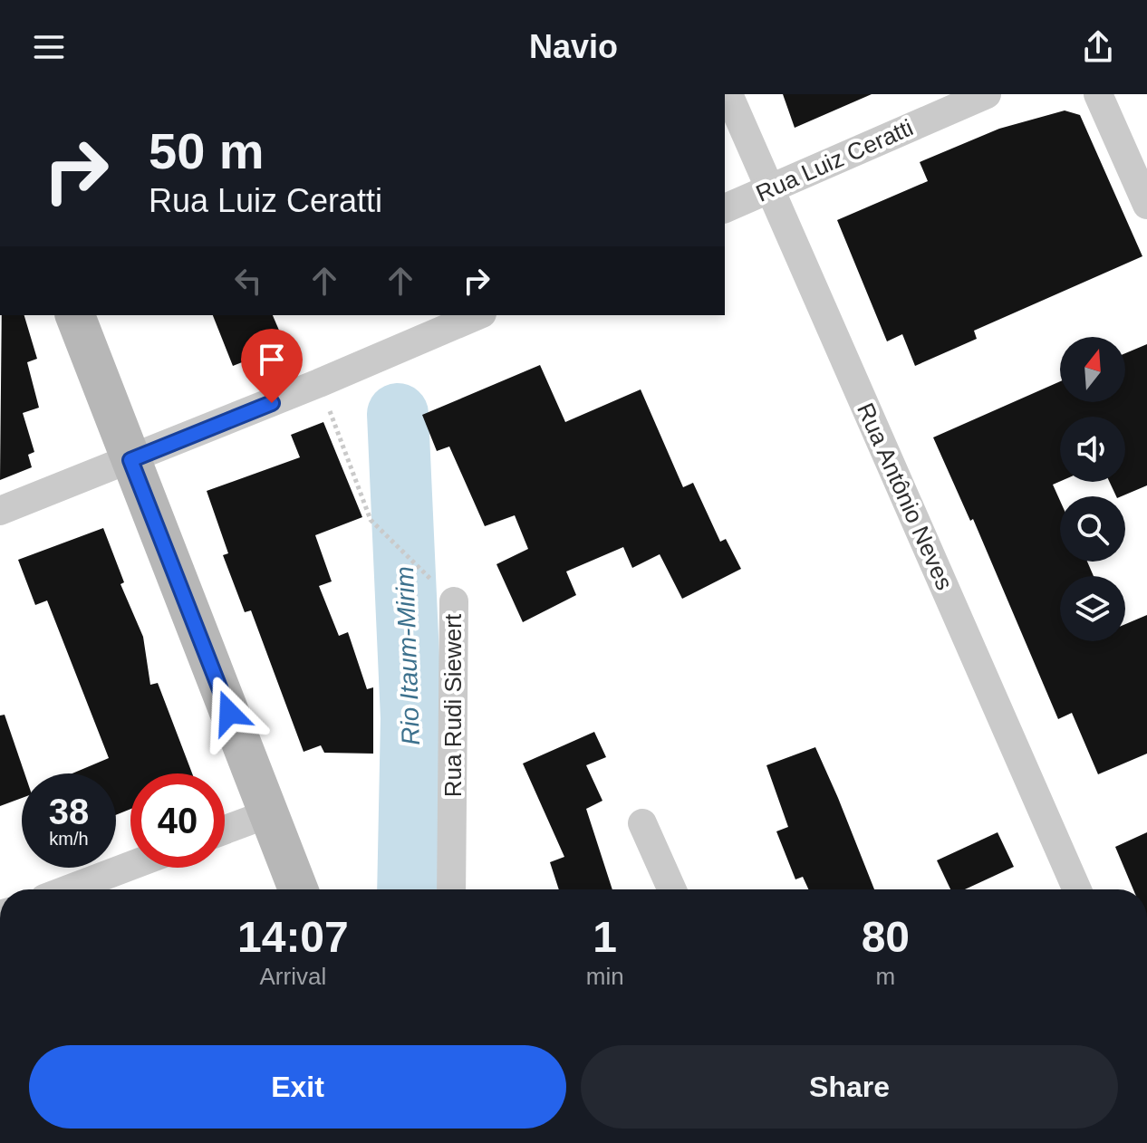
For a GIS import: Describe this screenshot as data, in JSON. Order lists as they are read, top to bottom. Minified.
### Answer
{"streets":{"street":["Rua Luiz Ceratti","Rua Antônio Neves","Rua Rudi Siewert"]},"crossings":[["Rua Luiz Ceratti","Rua Antônio Neves"]],"water":["Rio Itaum-Mirim"],"north":"top","page":{"header":"Navio","turn":["50 m","Rua Luiz Ceratti"],"speed":"38 km/h","limit":"40","eta":["14:07","Arrival","1","min","80","m"],"buttons":["Exit","Share"]}}
